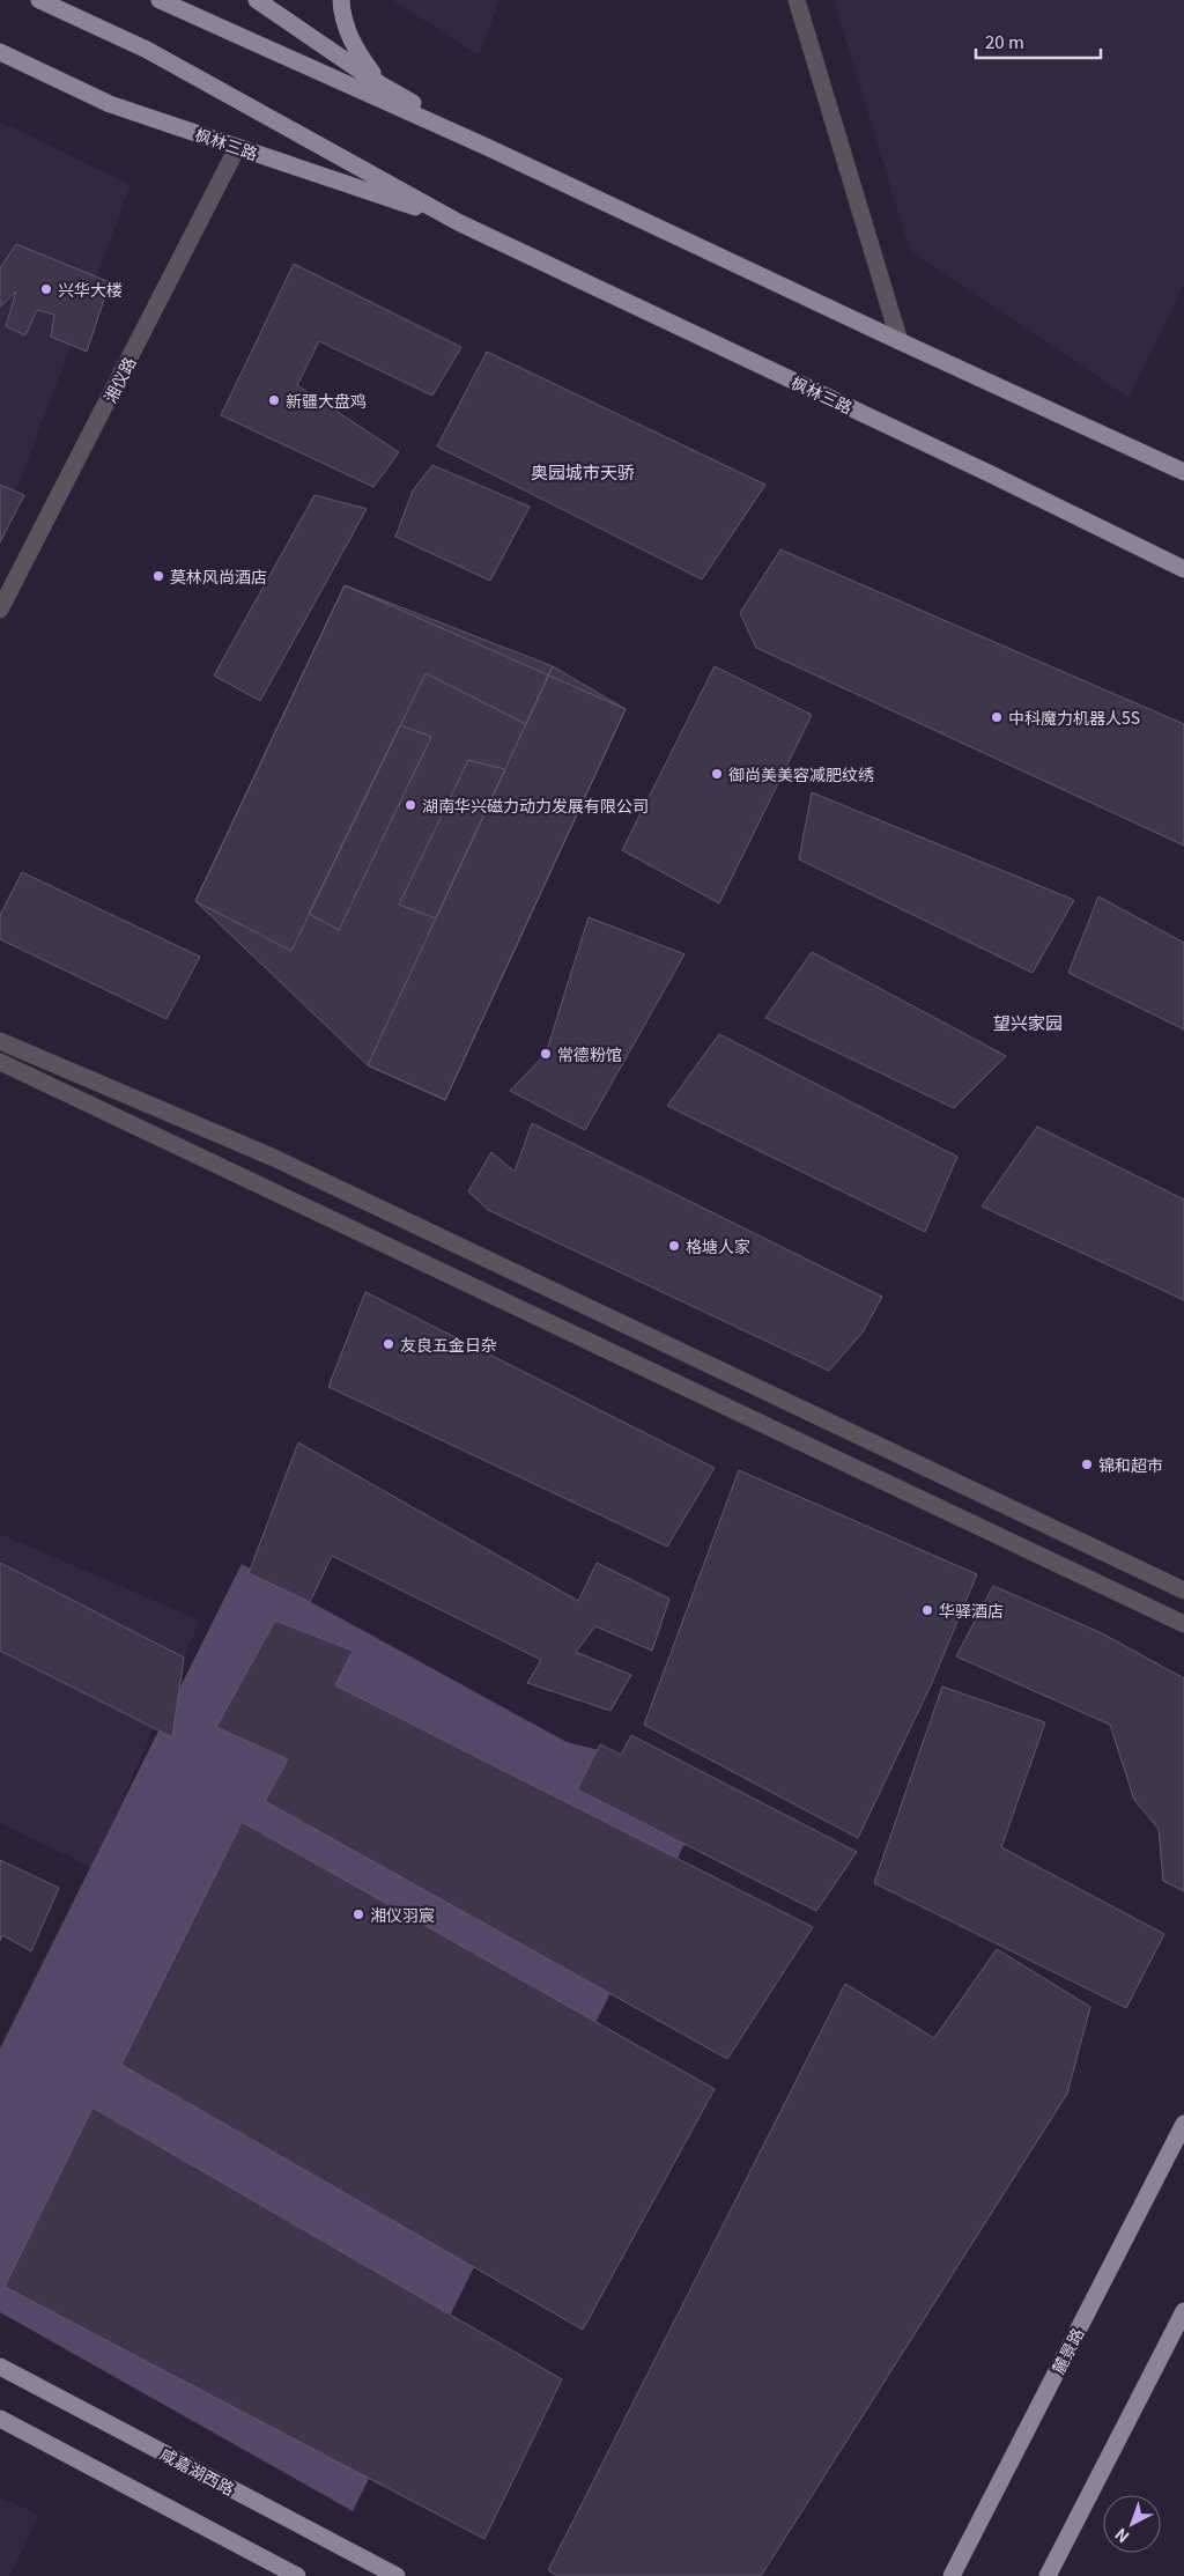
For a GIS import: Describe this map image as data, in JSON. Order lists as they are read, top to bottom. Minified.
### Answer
{"streets":{"main road":["枫林三路","麓景路","咸嘉湖西路"],"street":["湘仪路"]},"crossings":[["枫林三路","湘仪路"]],"districts":["奥园城市天骄","望兴家园"],"places":["兴华大楼","新疆大盘鸡","莫林风尚酒店","中科魔力机器人5S","御尚美美容减肥纹绣","湖南华兴磁力动力发展有限公司","常德粉馆","格塘人家","友良五金日杂","锦和超市","华驿酒店","湘仪羽宸"],"scale_bar":"20 m","north":"bottom left"}
